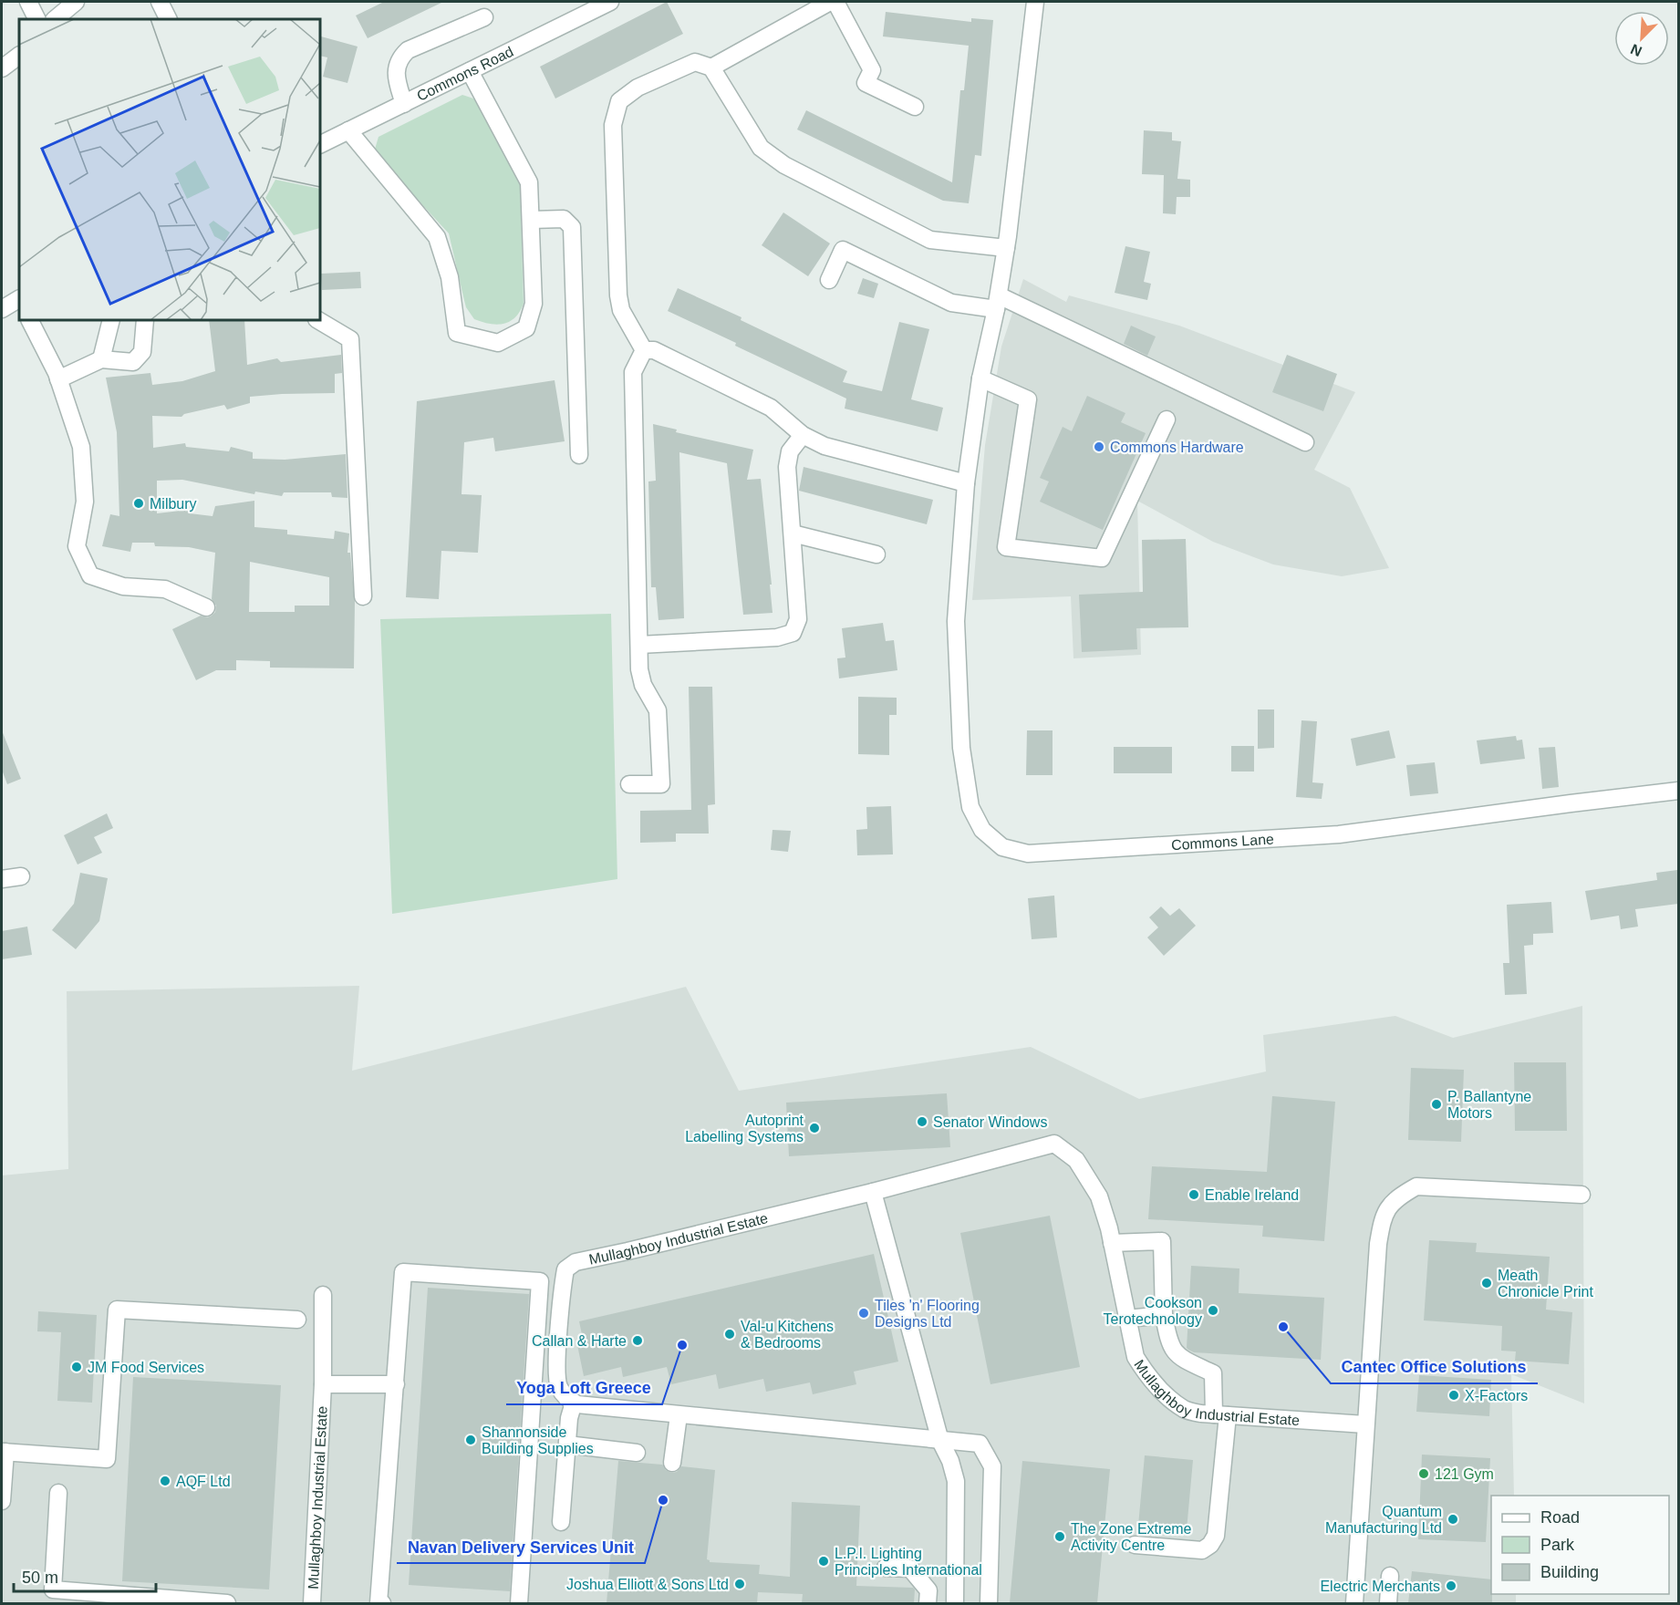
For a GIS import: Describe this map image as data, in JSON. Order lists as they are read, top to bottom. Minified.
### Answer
{"streets":{"street":["Commons Road","Commons Lane","Mullaghboy Industrial Estate"]},"places":["Commons Hardware","Milbury","P. Ballantyne Motors","Senator Windows","Autoprint Labelling Systems","Enable Ireland","Meath Chronicle Print","Cookson Terotechnology","Tiles 'n' Flooring Designs Ltd","Cantec Office Solutions","Val-u Kitchens & Bedrooms","Callan & Harte","Yoga Loft Greece","JM Food Services","X-Factors","Shannonside Building Supplies","121 Gym","AQF Ltd","Navan Delivery Services Unit","Quantum Manufacturing Ltd","The Zone Extreme Activity Centre","L.P.I. Lighting Principles International","Joshua Elliott & Sons Ltd","Electric Merchants"],"legend":["Road","Park","Building"],"scale_bar":"50 m","north":"bottom left"}
